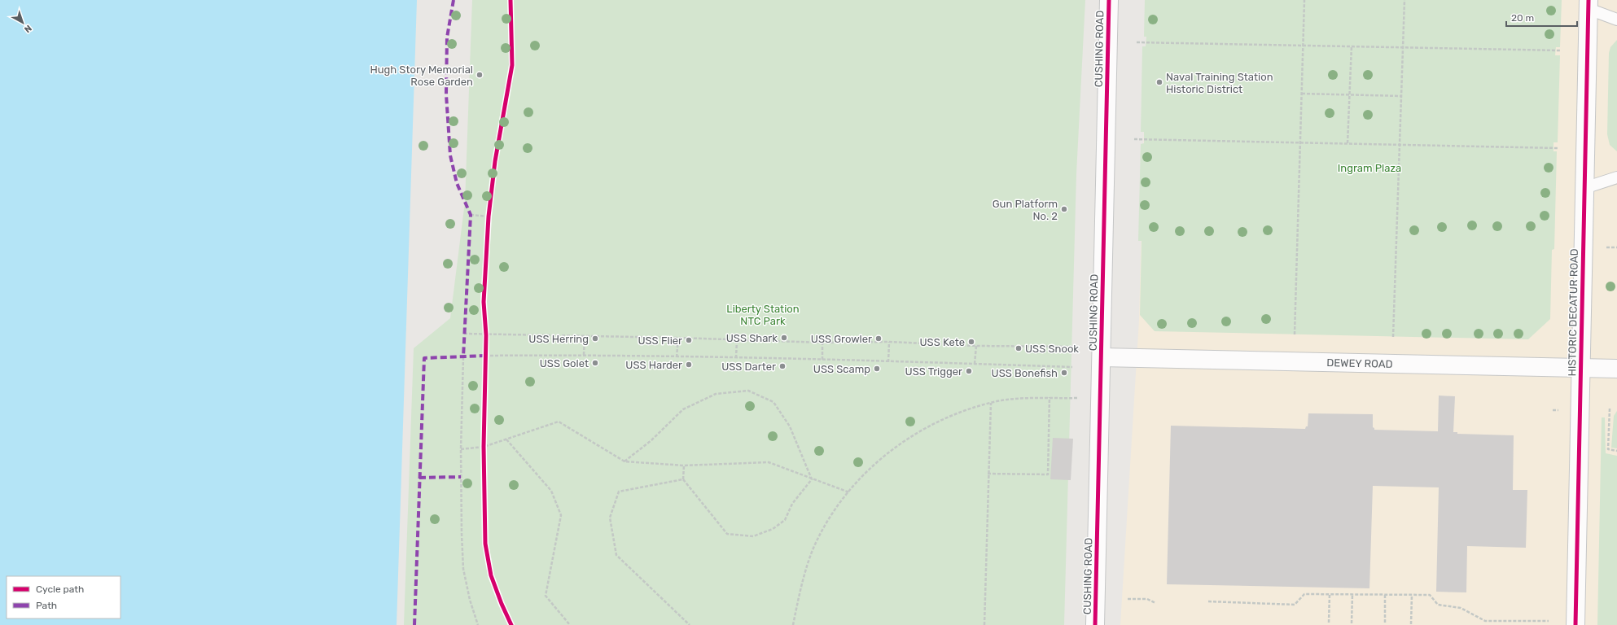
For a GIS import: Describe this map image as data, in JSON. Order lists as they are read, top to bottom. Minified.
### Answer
{"streets":{"street":["CUSHING ROAD","HISTORIC DECATUR ROAD","DEWEY ROAD"]},"crossings":[["CUSHING ROAD","DEWEY ROAD"],["HISTORIC DECATUR ROAD","DEWEY ROAD"]],"parks":["Ingram Plaza","Liberty Station NTC Park"],"places":["Hugh Story Memorial Rose Garden","Naval Training Station Historic District","Gun Platform No. 2","USS Shark","USS Herring","USS Growler","USS Flier","USS Kete","USS Snook","USS Golet","USS Harder","USS Darter","USS Scamp","USS Trigger","USS Bonefish"],"legend":["Cycle path","Path"],"scale_bar":"20 m","north":"bottom right"}
